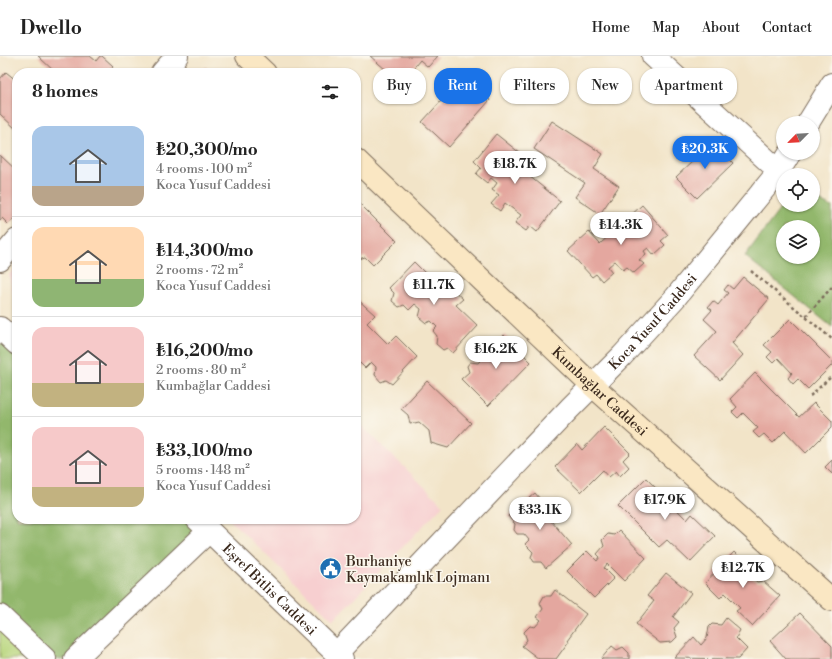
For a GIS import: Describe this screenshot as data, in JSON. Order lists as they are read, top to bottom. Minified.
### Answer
{"streets":{"main road":["Kumbağlar Caddesi"],"street":["Koca Yusuf Caddesi","Eşref Bitlis Caddesi"]},"crossings":[["Koca Yusuf Caddesi","Kumbağlar Caddesi"],["Koca Yusuf Caddesi","Eşref Bitlis Caddesi"]],"places":{"public building":["Burhaniye Kaymakamlık Lojmanı"]},"north":"bottom left","page":{"header":"Dwello","nav":["Home","Map","About","Contact"],"chip":["Buy","Rent","Filters","New","Apartment"],"heading":"8 homes","list":[{"name":"₺20,300/mo","note":"4 rooms · 100 m² · Koca Yusuf Caddesi"},{"name":"₺14,300/mo","note":"2 rooms · 72 m² · Koca Yusuf Caddesi"},{"name":"₺16,200/mo","note":"2 rooms · 80 m² · Kumbağlar Caddesi"},{"name":"₺33,100/mo","note":"5 rooms · 148 m² · Koca Yusuf Caddesi"}],"price":["₺20.3K","₺18.7K","₺14.3K","₺11.7K","₺16.2K","₺17.9K","₺33.1K","₺12.7K"]}}
